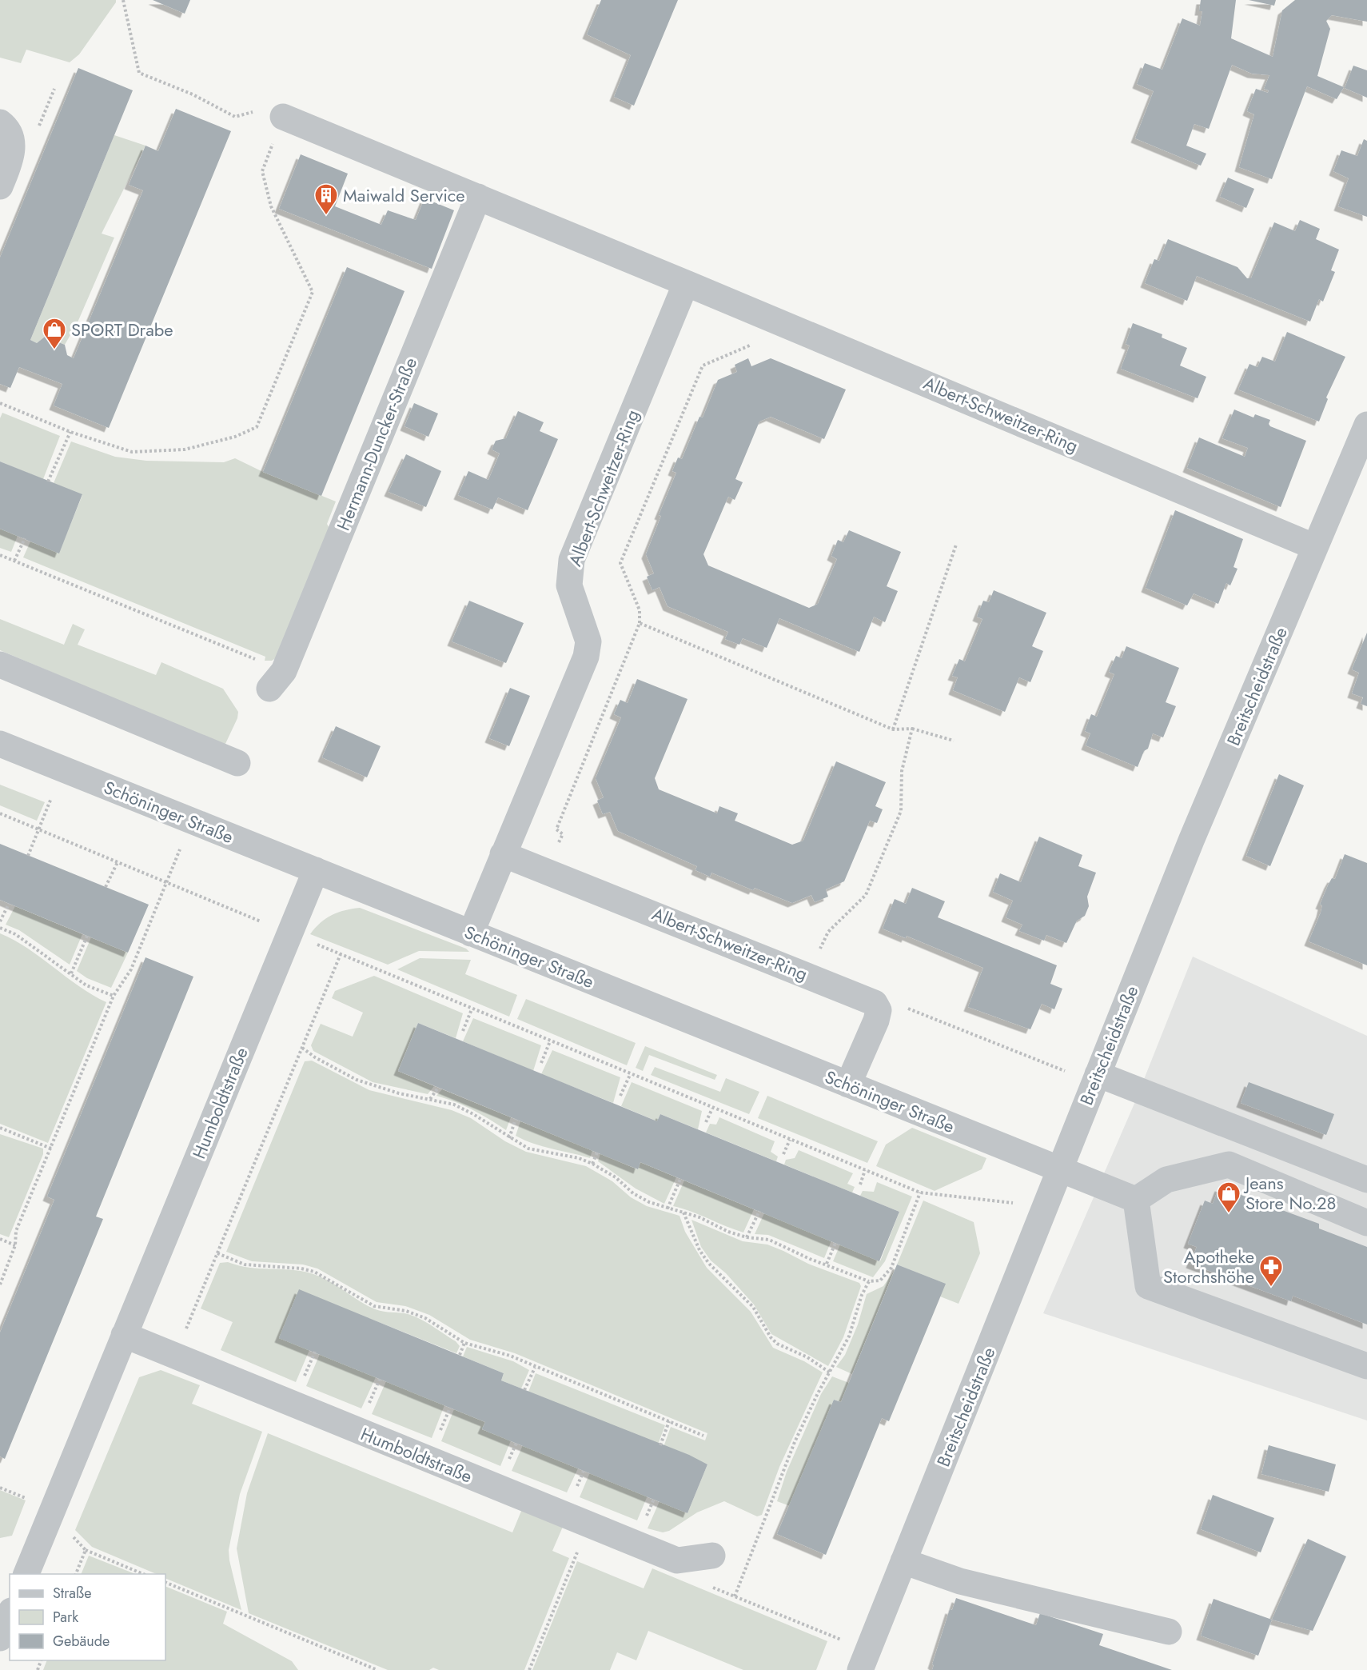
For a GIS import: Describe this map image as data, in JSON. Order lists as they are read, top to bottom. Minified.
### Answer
{"streets":{"street":["Albert-Schweitzer-Ring","Hermann-Duncker-Straße","Breitscheidstraße","Schöninger Straße","Humboldtstraße"]},"crossings":[["Albert-Schweitzer-Ring","Hermann-Duncker-Straße"],["Albert-Schweitzer-Ring","Breitscheidstraße"],["Albert-Schweitzer-Ring","Schöninger Straße"],["Breitscheidstraße","Schöninger Straße"],["Schöninger Straße","Humboldtstraße"]],"places":{"building":["Maiwald Service"],"shop":["SPORT Drabe","Jeans Store No.28"],"pharmacy":["Apotheke Storchshöhe"]},"legend":["Straße","Park","Gebäude"]}
